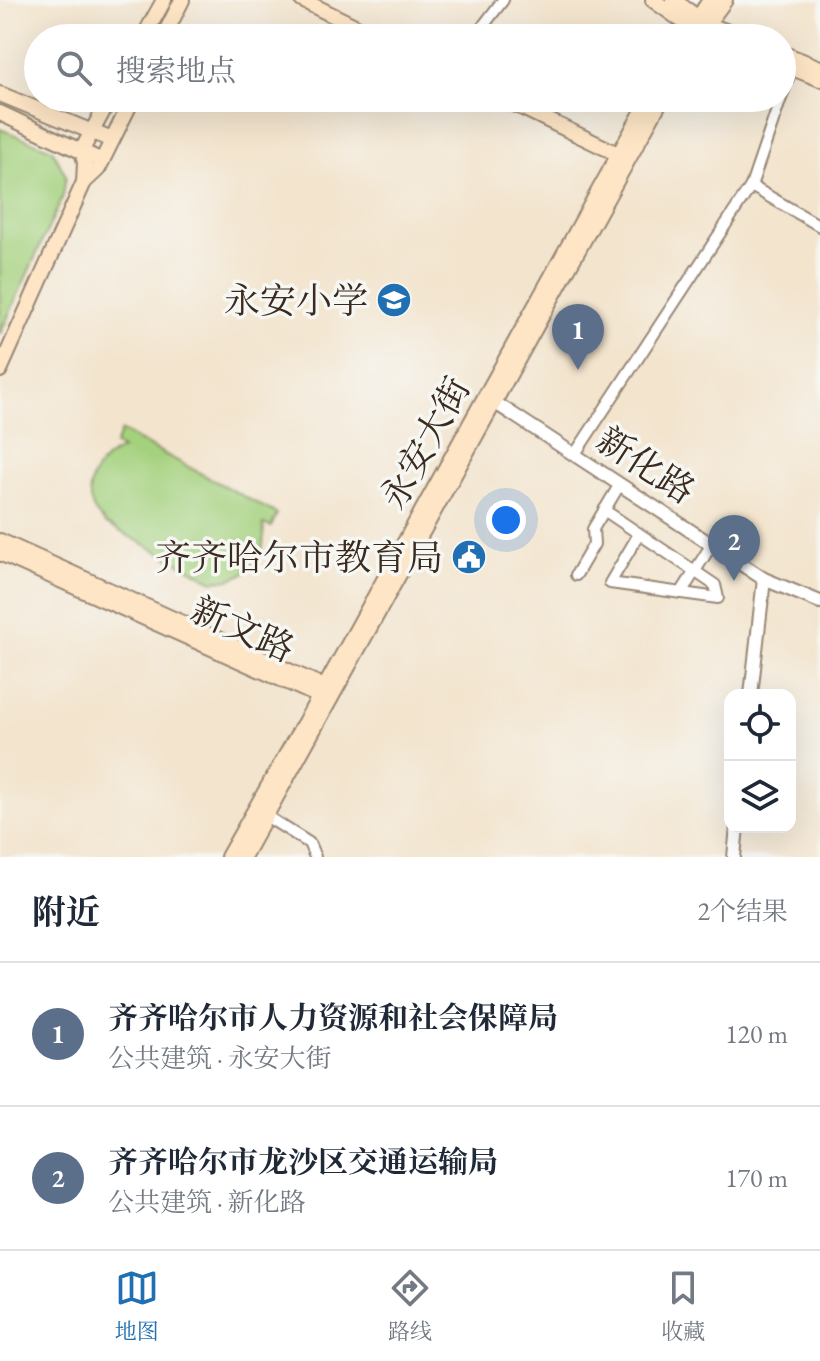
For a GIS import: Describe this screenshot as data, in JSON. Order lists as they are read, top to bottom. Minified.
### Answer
{"streets":{"main road":["永安大街","新文路"],"street":["新化路"]},"crossings":[["永安大街","新化路"],["永安大街","新文路"]],"places":{"school or university":["永安小学"],"public building":["齐齐哈尔市教育局"]},"page":{"search":"搜索地点","pins":["1","2"],"heading":["附近","2个结果"],"list":[{"mark":"1","name":"齐齐哈尔市人力资源和社会保障局","note":"公共建筑 · 永安大街","value":"120 m"},{"mark":"2","name":"齐齐哈尔市龙沙区交通运输局","note":"公共建筑 · 新化路","value":"170 m"}],"nav":["地图","路线","收藏"]}}
